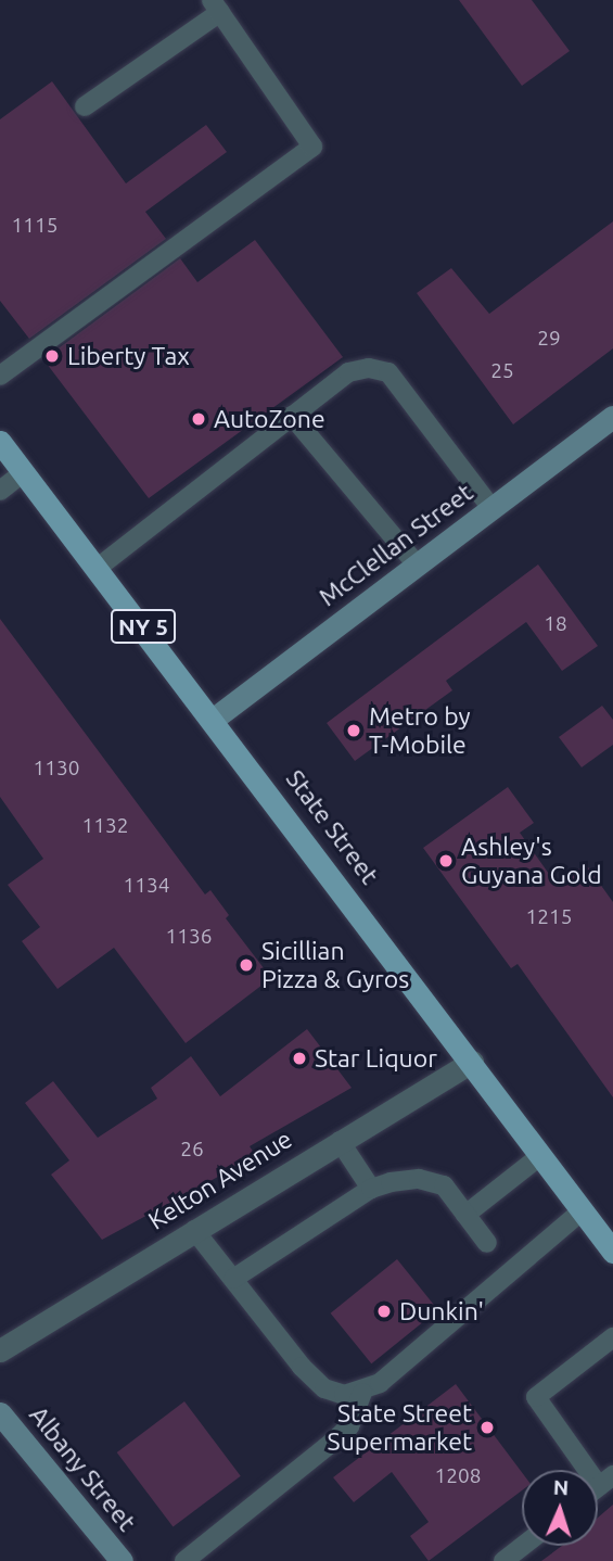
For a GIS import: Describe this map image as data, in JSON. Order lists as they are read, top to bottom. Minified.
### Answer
{"streets":{"main road":["NY 5","State Street"],"street":["McClellan Street","Kelton Avenue","Albany Street"]},"crossings":[["McClellan Street","State Street"],["State Street","Kelton Avenue"]],"places":["Liberty Tax","AutoZone","Metro by T-Mobile","Ashley's Guyana Gold","Sicillian Pizza & Gyros","Star Liquor","Dunkin'","State Street Supermarket"],"house_numbers":["1115","29","25","18","1130","1132","1134","1215","1136","26","1208"],"north":"top"}
